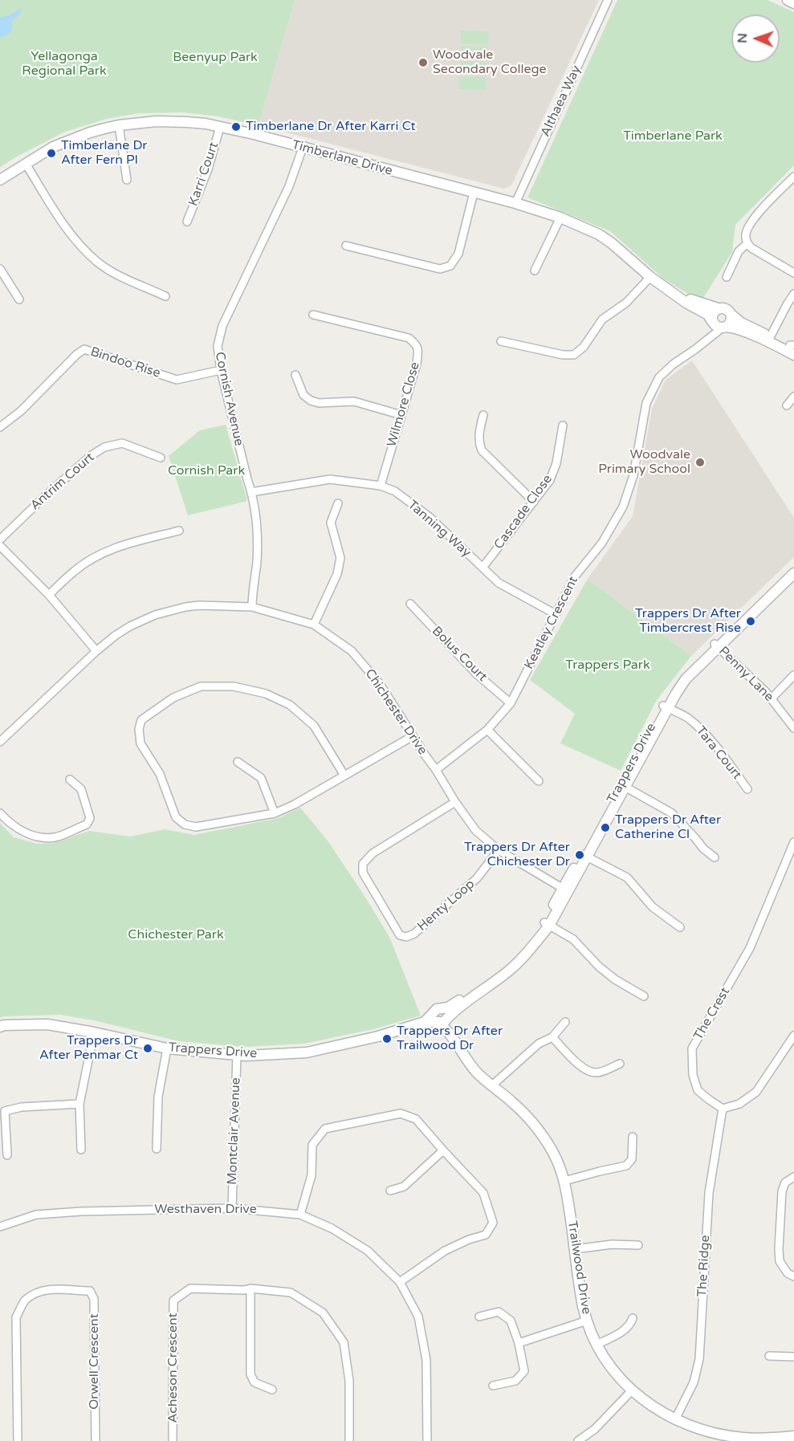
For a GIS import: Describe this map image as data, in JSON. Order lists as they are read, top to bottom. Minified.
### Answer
{"streets":{"street":["Althaea Way","Timberlane Drive","Karri Court","Bindoo Rise","Cornish Avenue","Wilmore Close","Antrim Court","Cascade Close","Tanning Way","Keatley Crescent","Bolus Court","Penny Lane","Chichester Drive","Tara Court","Trappers Drive","Henty Loop","The Crest","Montclair Avenue","Westhaven Drive","The Ridge","Trailwood Drive","Orwell Crescent","Acheson Crescent"]},"crossings":[["Althaea Way","Timberlane Drive"],["Timberlane Drive","Karri Court"],["Timberlane Drive","Cornish Avenue"],["Timberlane Drive","Keatley Crescent"],["Bindoo Rise","Cornish Avenue"],["Cornish Avenue","Tanning Way"],["Cornish Avenue","Chichester Drive"],["Wilmore Close","Tanning Way"],["Cascade Close","Tanning Way"],["Tanning Way","Keatley Crescent"],["Keatley Crescent","Bolus Court"],["Keatley Crescent","Chichester Drive"],["Penny Lane","Trappers Drive"],["Chichester Drive","Trappers Drive"],["Chichester Drive","Henty Loop"],["Tara Court","Trappers Drive"],["Trappers Drive","Montclair Avenue"],["Trappers Drive","Trailwood Drive"],["The Crest","The Ridge"],["Montclair Avenue","Westhaven Drive"],["The Ridge","Trailwood Drive"]],"parks":["Yellagonga Regional Park","Beenyup Park","Timberlane Park","Cornish Park","Trappers Park","Chichester Park"],"places":["Woodvale Secondary College","Timberlane Dr After Karri Ct","Timberlane Dr After Fern Pl","Woodvale Primary School","Trappers Dr After Timbercrest Rise","Trappers Dr After Catherine Cl","Trappers Dr After Chichester Dr","Trappers Dr After Trailwood Dr","Trappers Dr After Penmar Ct"],"north":"left"}
